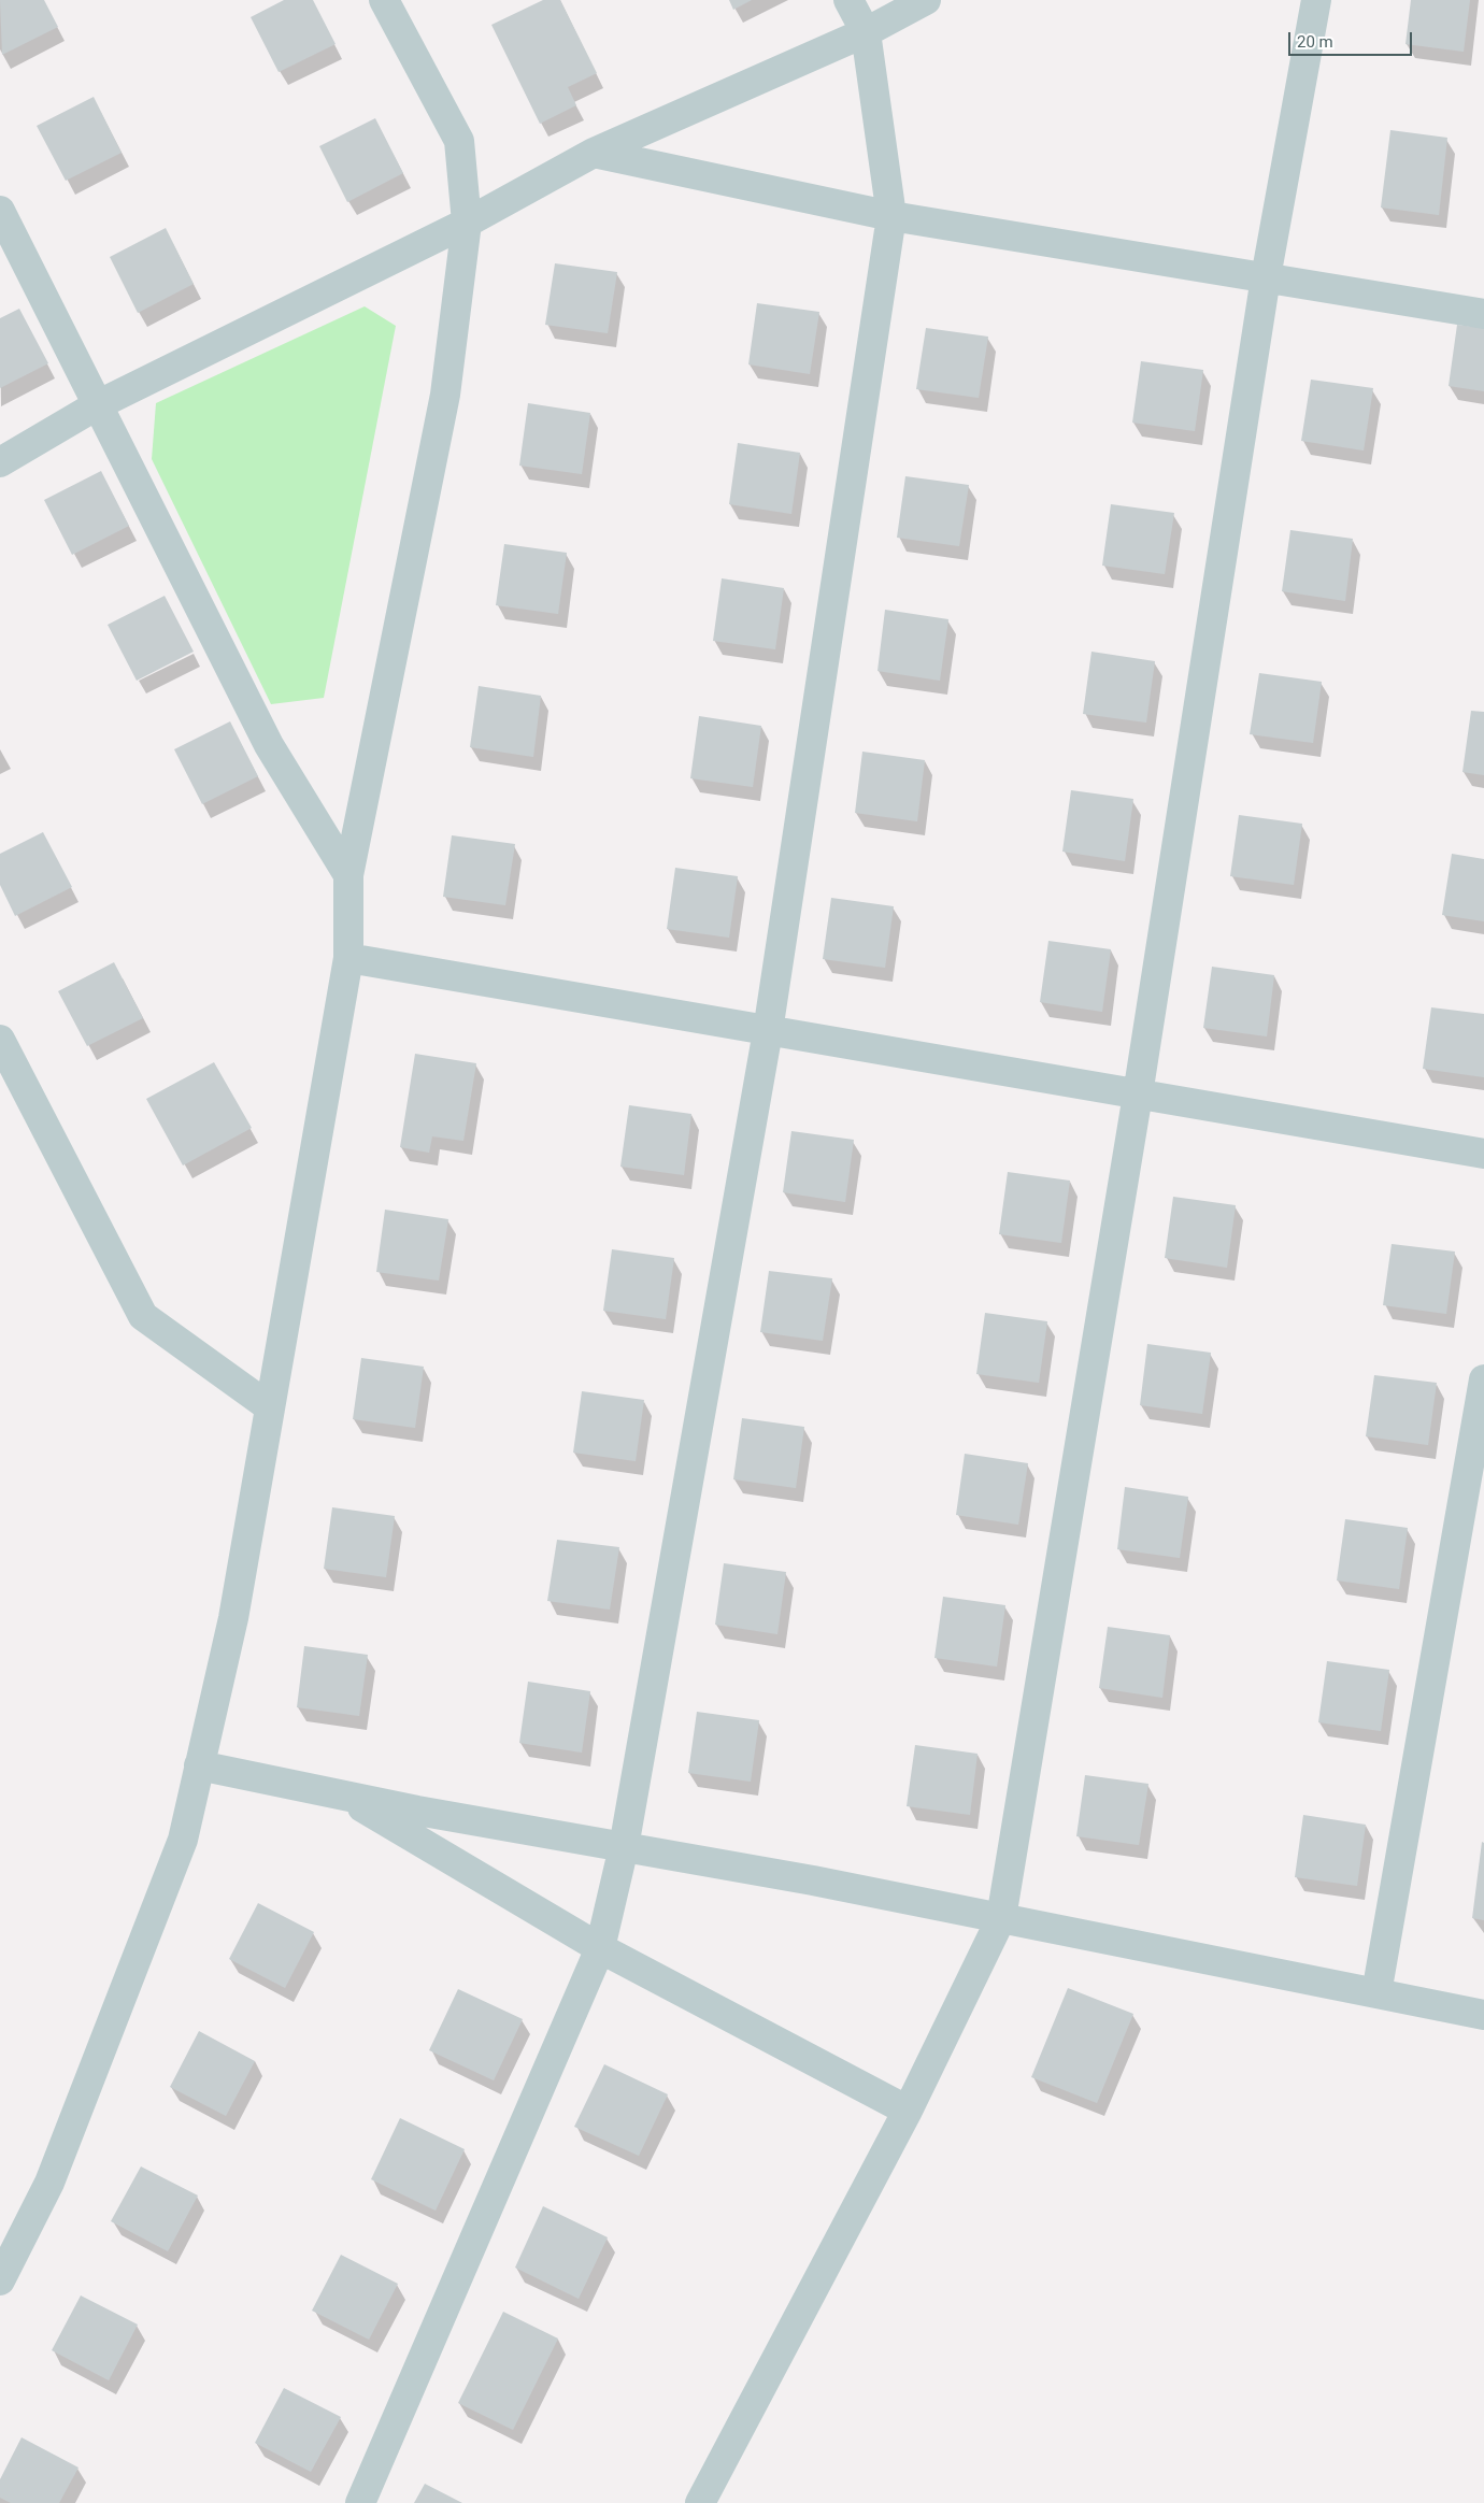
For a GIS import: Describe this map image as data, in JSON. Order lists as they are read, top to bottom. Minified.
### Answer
{"scale_bar":"20 m"}
